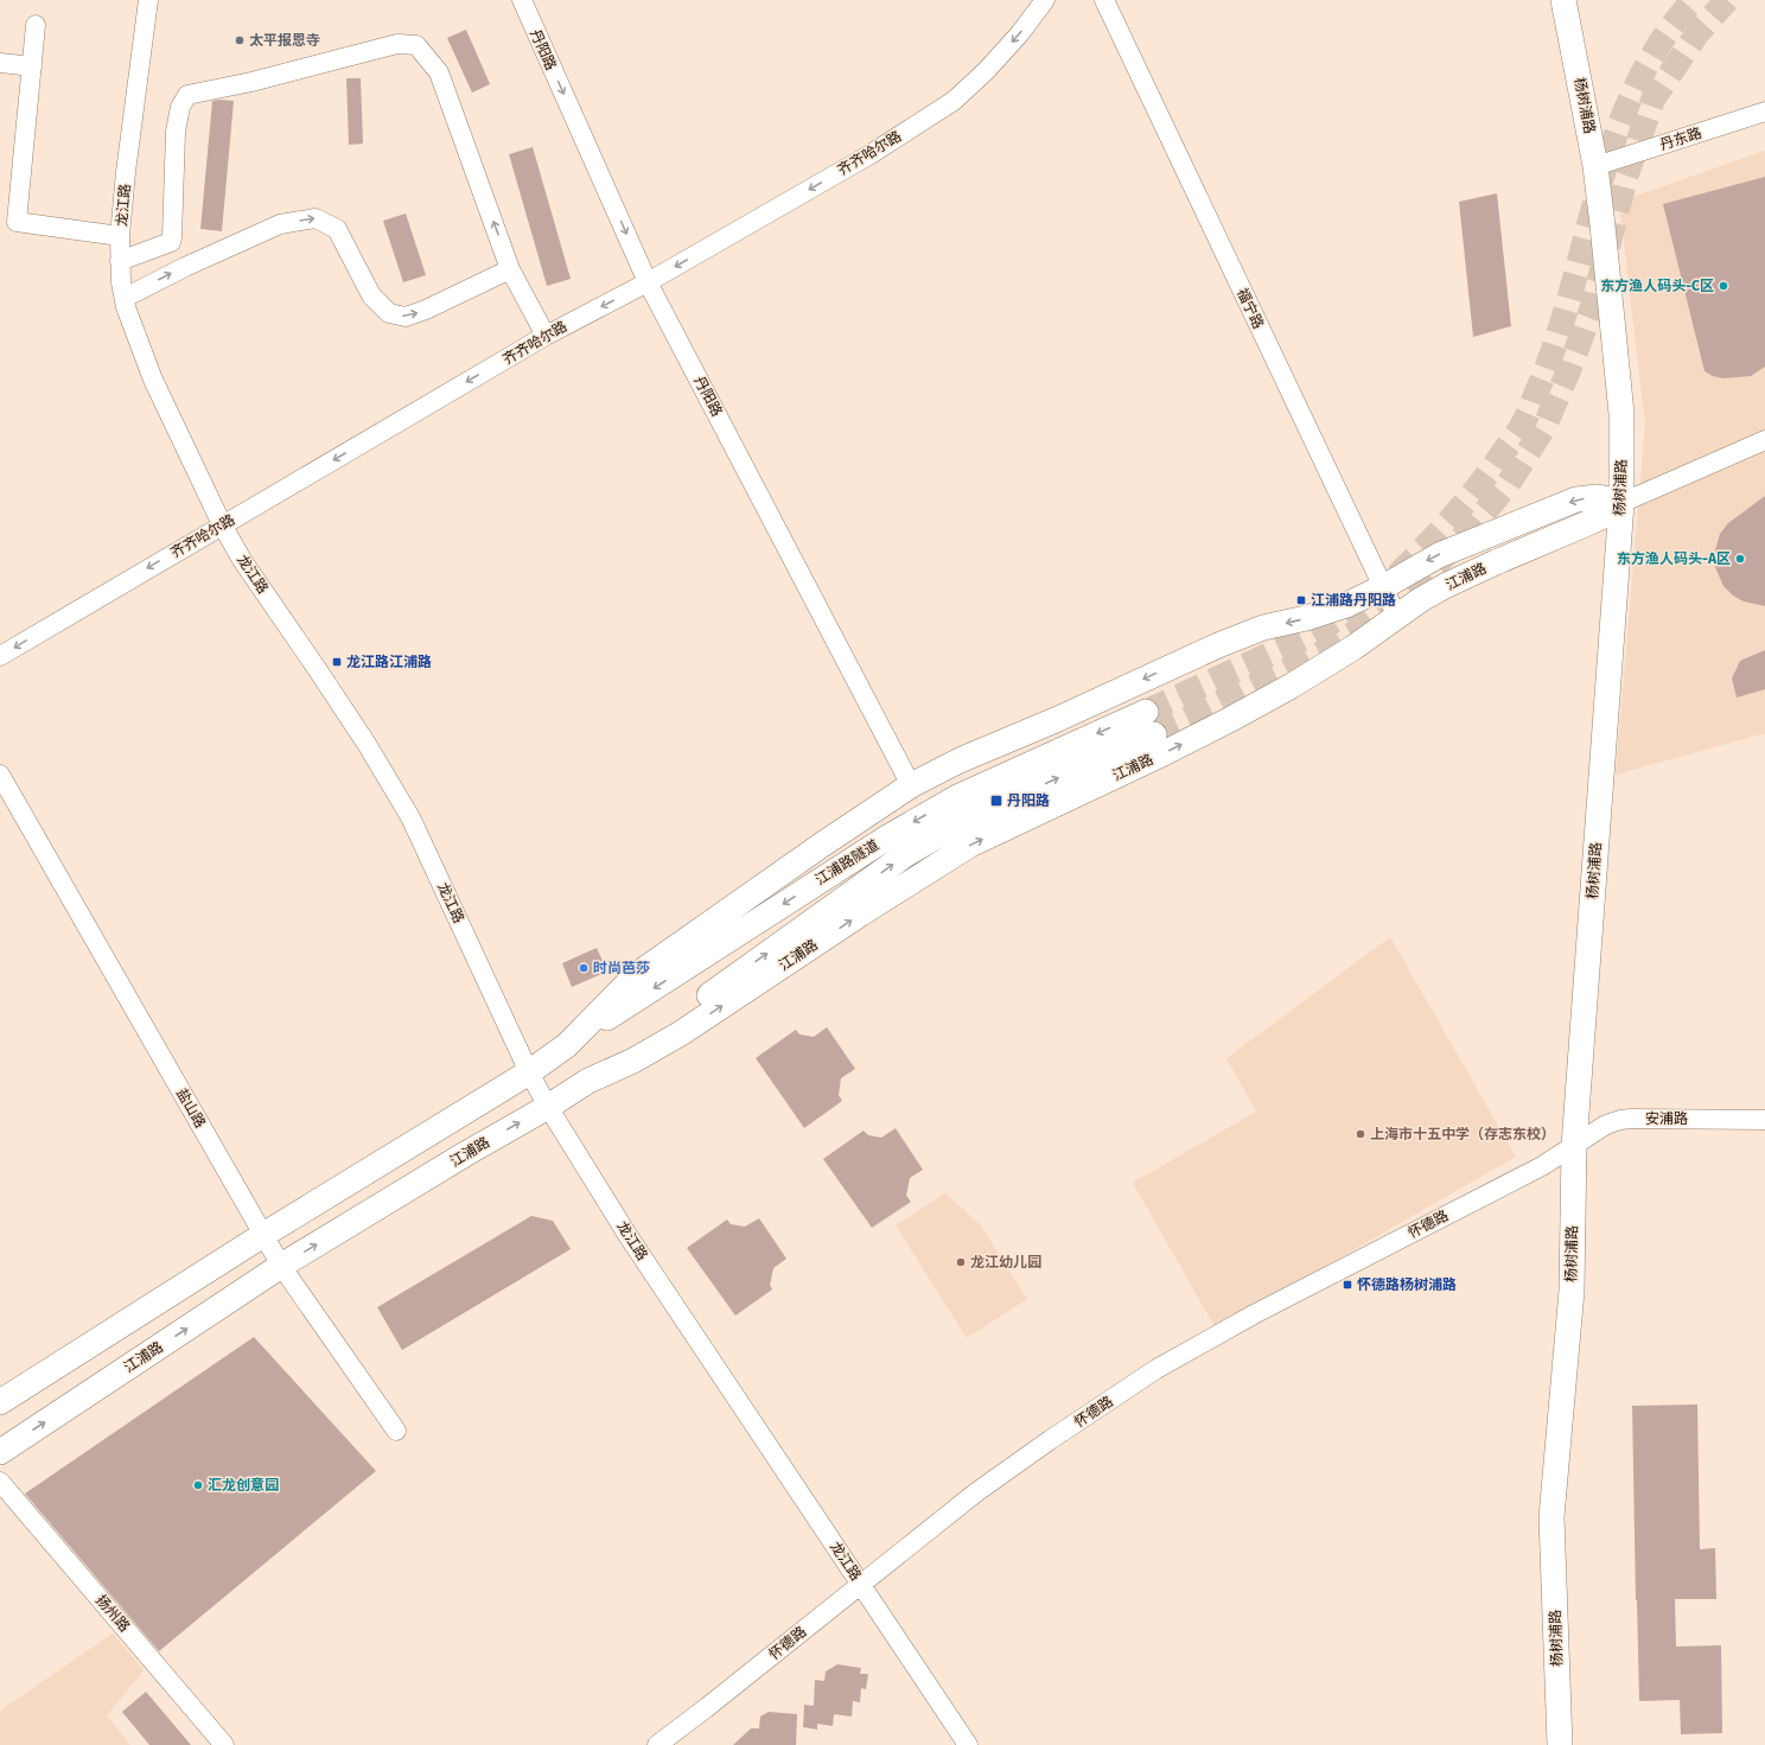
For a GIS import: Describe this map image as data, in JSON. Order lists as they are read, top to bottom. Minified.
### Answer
{"streets":{"main road":["杨树浦路","江浦路","江浦路隧道"],"street":["丹阳路","丹东路","齐齐哈尔路","龙江路","福宁路","盐山路","安浦路","怀德路","扬州路"]},"crossings":[["丹阳路","齐齐哈尔路"],["丹阳路","江浦路"],["杨树浦路","丹东路"],["杨树浦路","江浦路"],["杨树浦路","安浦路"],["杨树浦路","怀德路"],["齐齐哈尔路","龙江路"],["龙江路","江浦路"],["龙江路","怀德路"],["福宁路","江浦路"],["江浦路","江浦路隧道"],["江浦路","盐山路"],["安浦路","怀德路"]],"one_way":["丹阳路","齐齐哈尔路"],"places":{"other":["太平报恩寺","东方渔人码头-C区","东方渔人码头-A区","时尚芭莎","上海市十五中学（存志东校）","龙江幼儿园","汇龙创意园"],"transit":["江浦路丹阳路","龙江路江浦路","丹阳路","怀德路杨树浦路"]}}
